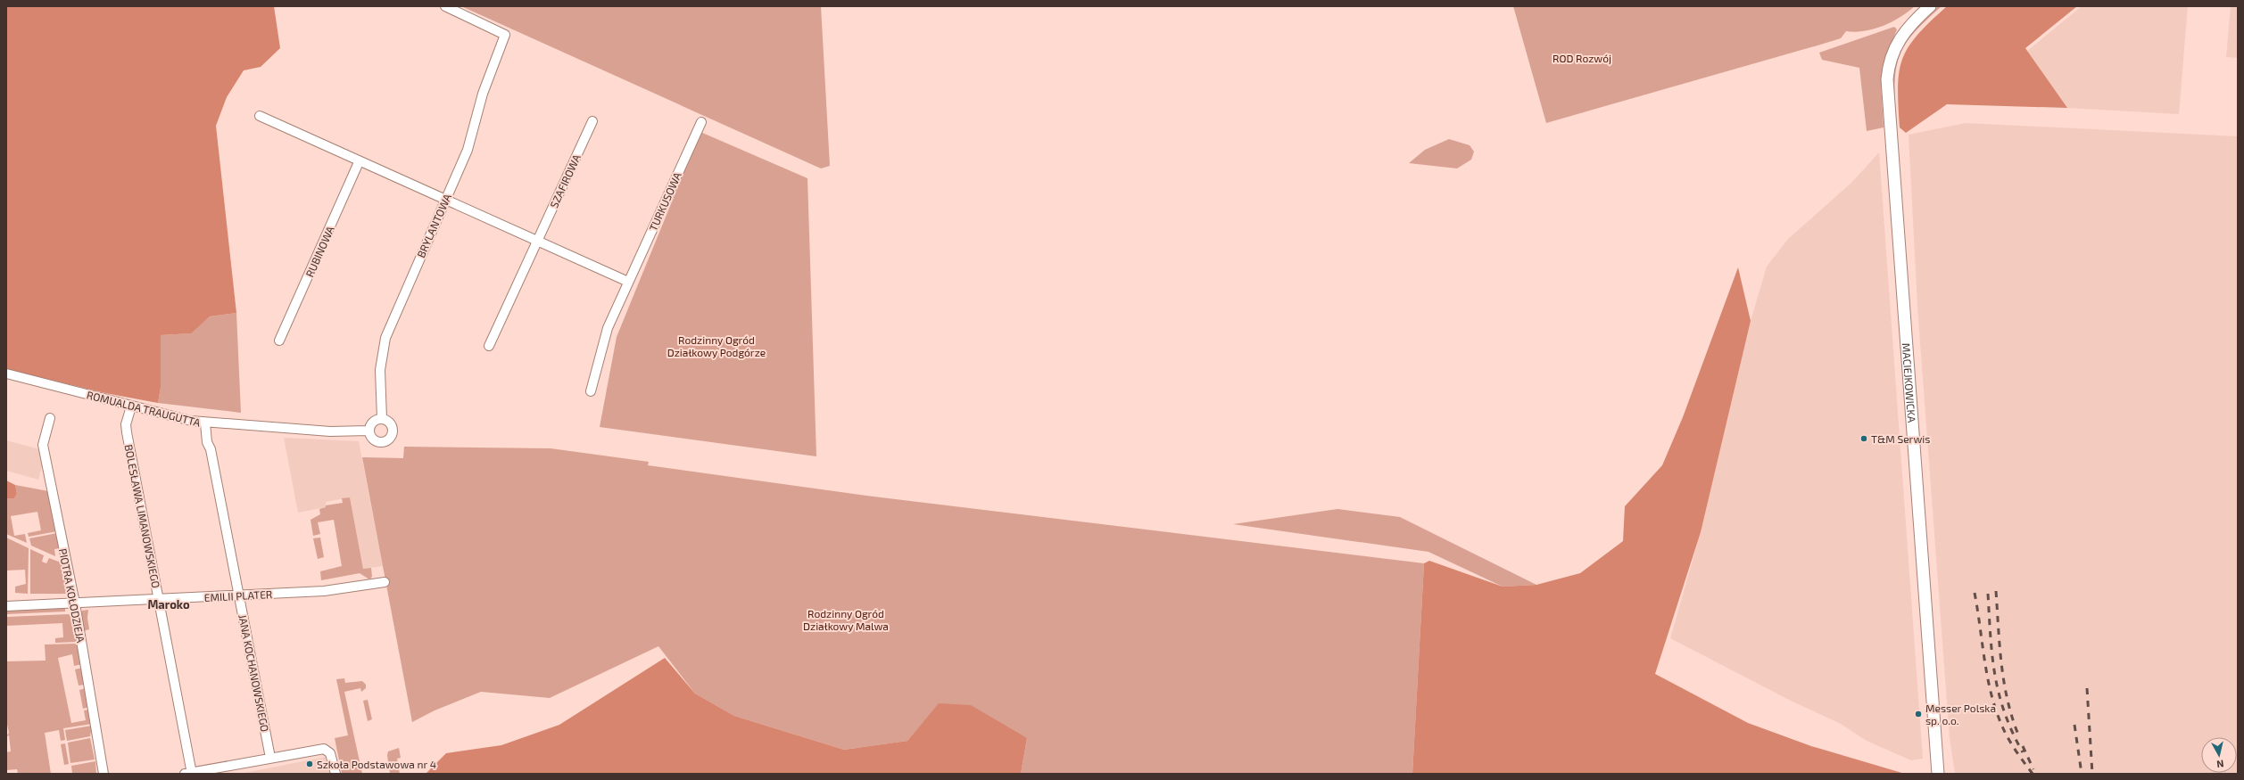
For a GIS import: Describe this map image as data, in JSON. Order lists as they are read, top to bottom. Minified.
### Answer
{"streets":{"street":["SZAFIROWA","TURKUSOWA","BRYLANTOWA","RUBINOWA","MACIEJKOWICKA","ROMUALDA TRAUGUTTA","BOLESŁAWA LIMANOWSKIEGO","PIOTRA KOŁODZIEJA","EMILII PLATER","JANA KOCHANOWSKIEGO"]},"crossings":[["BRYLANTOWA","ROMUALDA TRAUGUTTA"],["ROMUALDA TRAUGUTTA","BOLESŁAWA LIMANOWSKIEGO"],["ROMUALDA TRAUGUTTA","JANA KOCHANOWSKIEGO"],["BOLESŁAWA LIMANOWSKIEGO","EMILII PLATER"],["PIOTRA KOŁODZIEJA","EMILII PLATER"],["EMILII PLATER","JANA KOCHANOWSKIEGO"]],"districts":["Maroko"],"parks":["ROD Rozwój","Rodzinny Ogród Działkowy Podgórze","Rodzinny Ogród Działkowy Malwa"],"places":["T&M Serwis","Messer Polska sp. o.o.","Szkoła Podstawowa nr 4"],"north":"bottom"}
